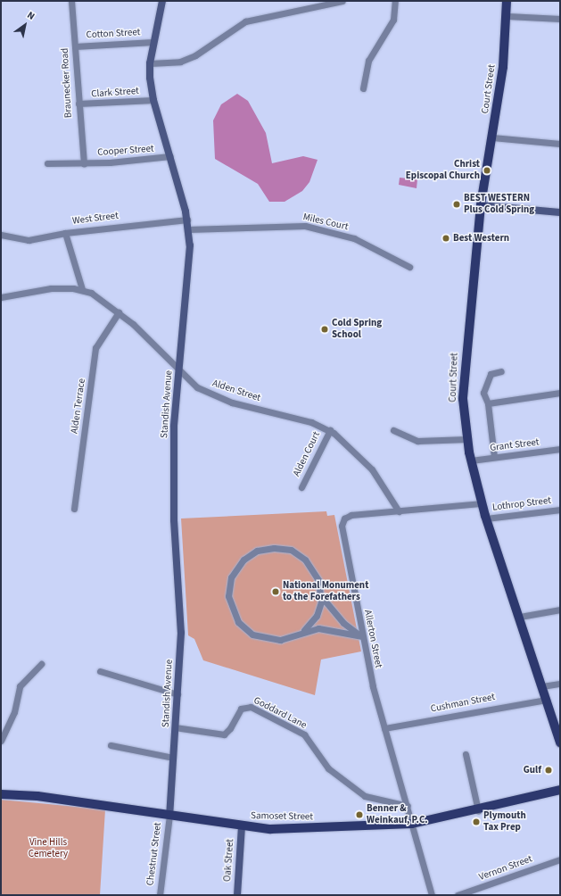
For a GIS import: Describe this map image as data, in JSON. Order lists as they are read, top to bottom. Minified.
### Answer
{"streets":{"main road":["Court Street","Samoset Street"],"street":["Cotton Street","Braunecker Road","Clark Street","Cooper Street","West Street","Miles Court","Alden Street","Standish Avenue","Alden Terrace","Grant Street","Alden Court","Lothrop Street","Allerton Street","Cushman Street","Goddard Lane","Chestnut Street","Oak Street","Vernon Street"]},"crossings":[["Cotton Street","Braunecker Road"],["Cotton Street","Standish Avenue"],["Braunecker Road","Clark Street"],["Braunecker Road","Cooper Street"],["Court Street","Grant Street"],["Court Street","Lothrop Street"],["Court Street","Allerton Street"],["Court Street","Cushman Street"],["Clark Street","Standish Avenue"],["Cooper Street","Standish Avenue"],["West Street","Alden Street"],["West Street","Standish Avenue"],["Miles Court","Standish Avenue"],["Alden Street","Standish Avenue"],["Alden Street","Alden Terrace"],["Alden Street","Alden Court"],["Alden Street","Allerton Street"],["Standish Avenue","Goddard Lane"],["Standish Avenue","Samoset Street"],["Standish Avenue","Chestnut Street"],["Allerton Street","Cushman Street"],["Allerton Street","Goddard Lane"],["Allerton Street","Samoset Street"],["Samoset Street","Chestnut Street"],["Samoset Street","Oak Street"]],"parks":["Vine Hills Cemetery"],"places":["Christ Episcopal Church","BEST WESTERN Plus Cold Spring","Best Western","Cold Spring School","National Monument to the Forefathers","Gulf","Benner & Weinkauf, P.C.","Plymouth Tax Prep"],"north":"top right"}
